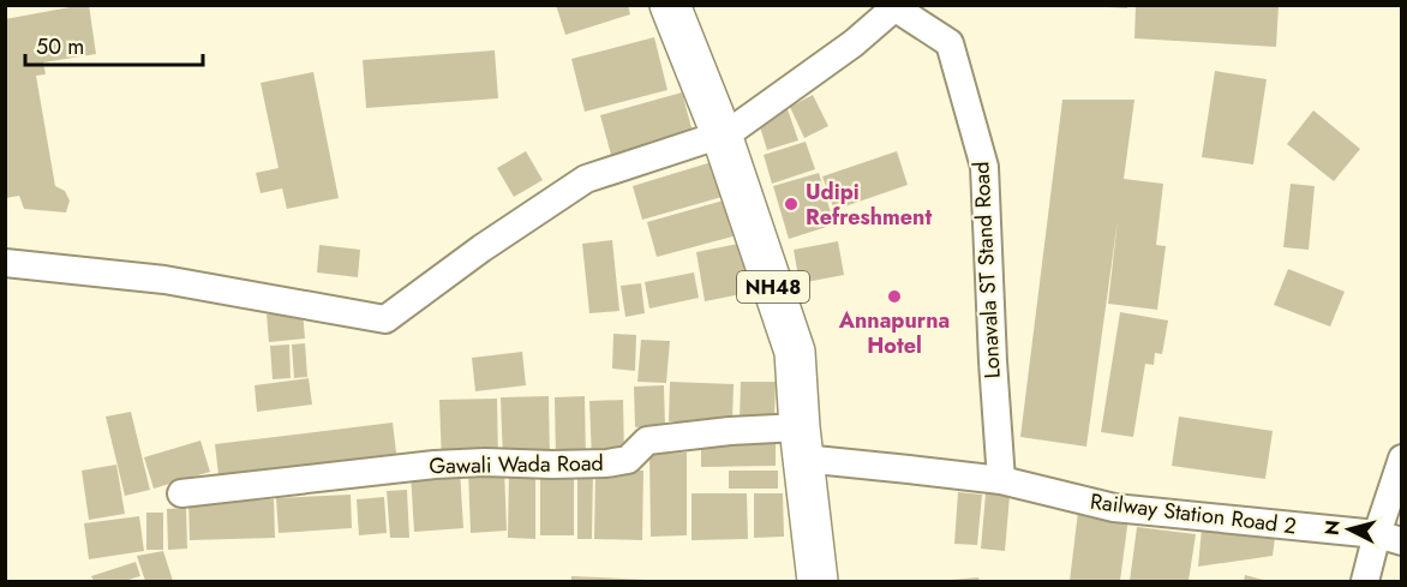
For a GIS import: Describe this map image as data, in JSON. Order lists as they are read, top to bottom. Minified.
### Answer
{"streets":{"highway":["NH48"],"street":["Lonavala ST Stand Road","Gawali Wada Road","Railway Station Road 2"]},"crossings":[["Lonavala ST Stand Road","Railway Station Road 2"],["NH48","Gawali Wada Road"],["NH48","Railway Station Road 2"],["Gawali Wada Road","Railway Station Road 2"]],"places":["Udipi Refreshment","Annapurna Hotel"],"scale_bar":"50 m","north":"left"}
